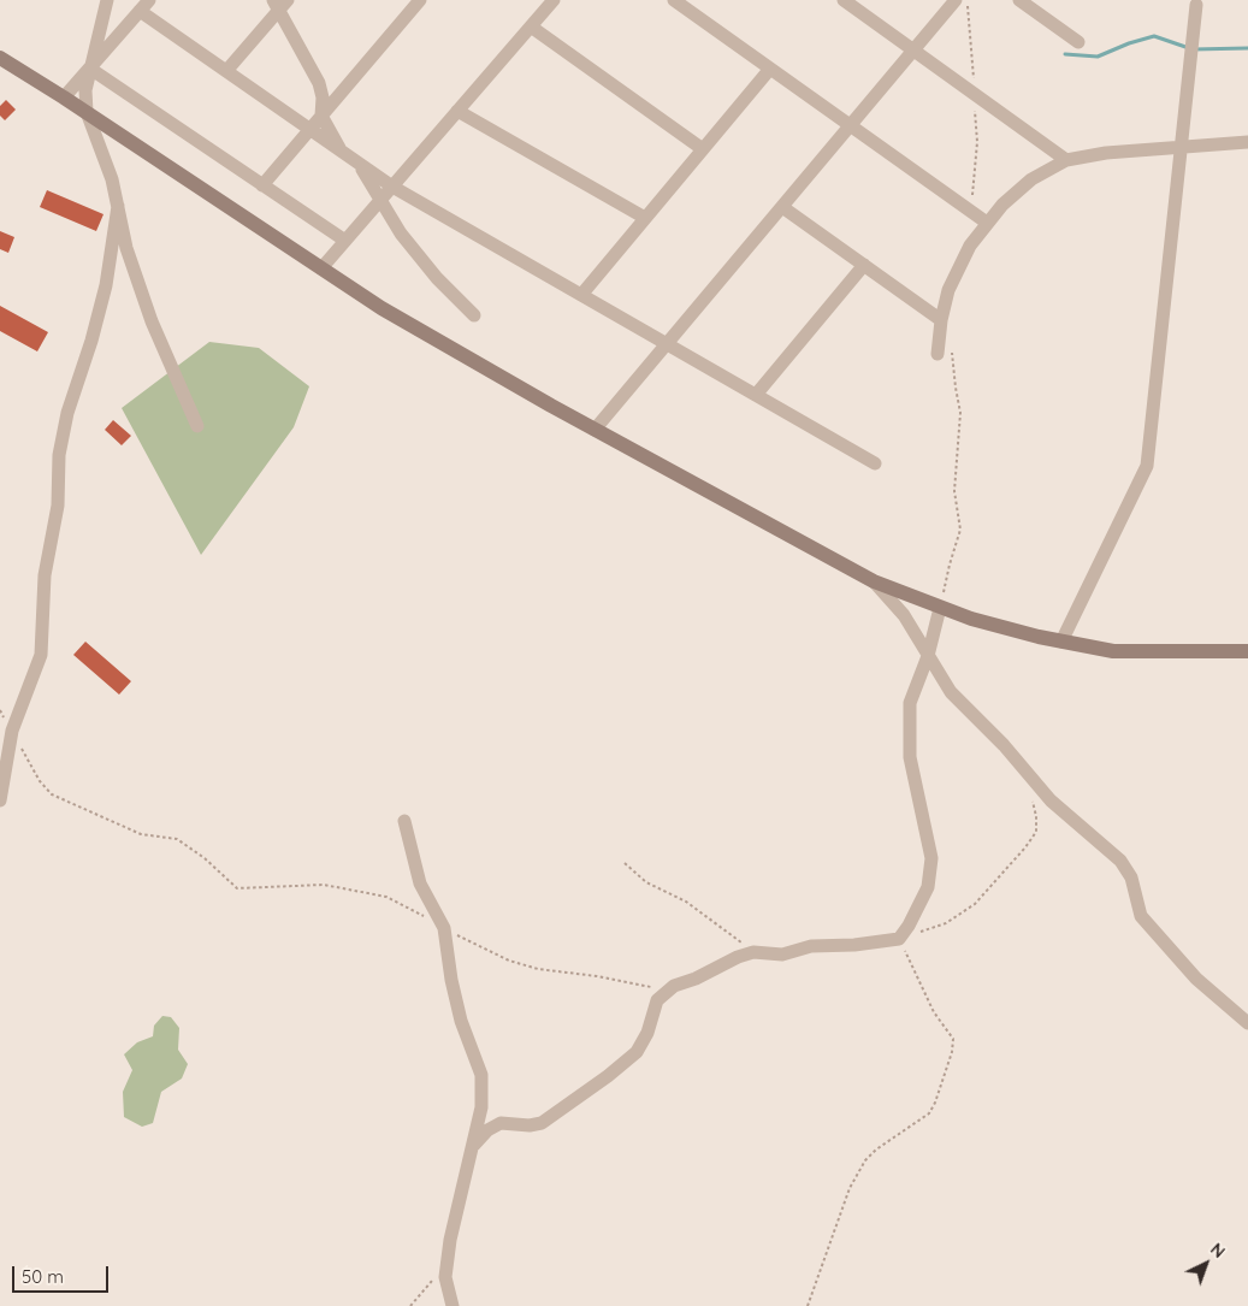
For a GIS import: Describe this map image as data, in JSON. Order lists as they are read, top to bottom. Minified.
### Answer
{"scale_bar":"50 m","north":"top right"}
